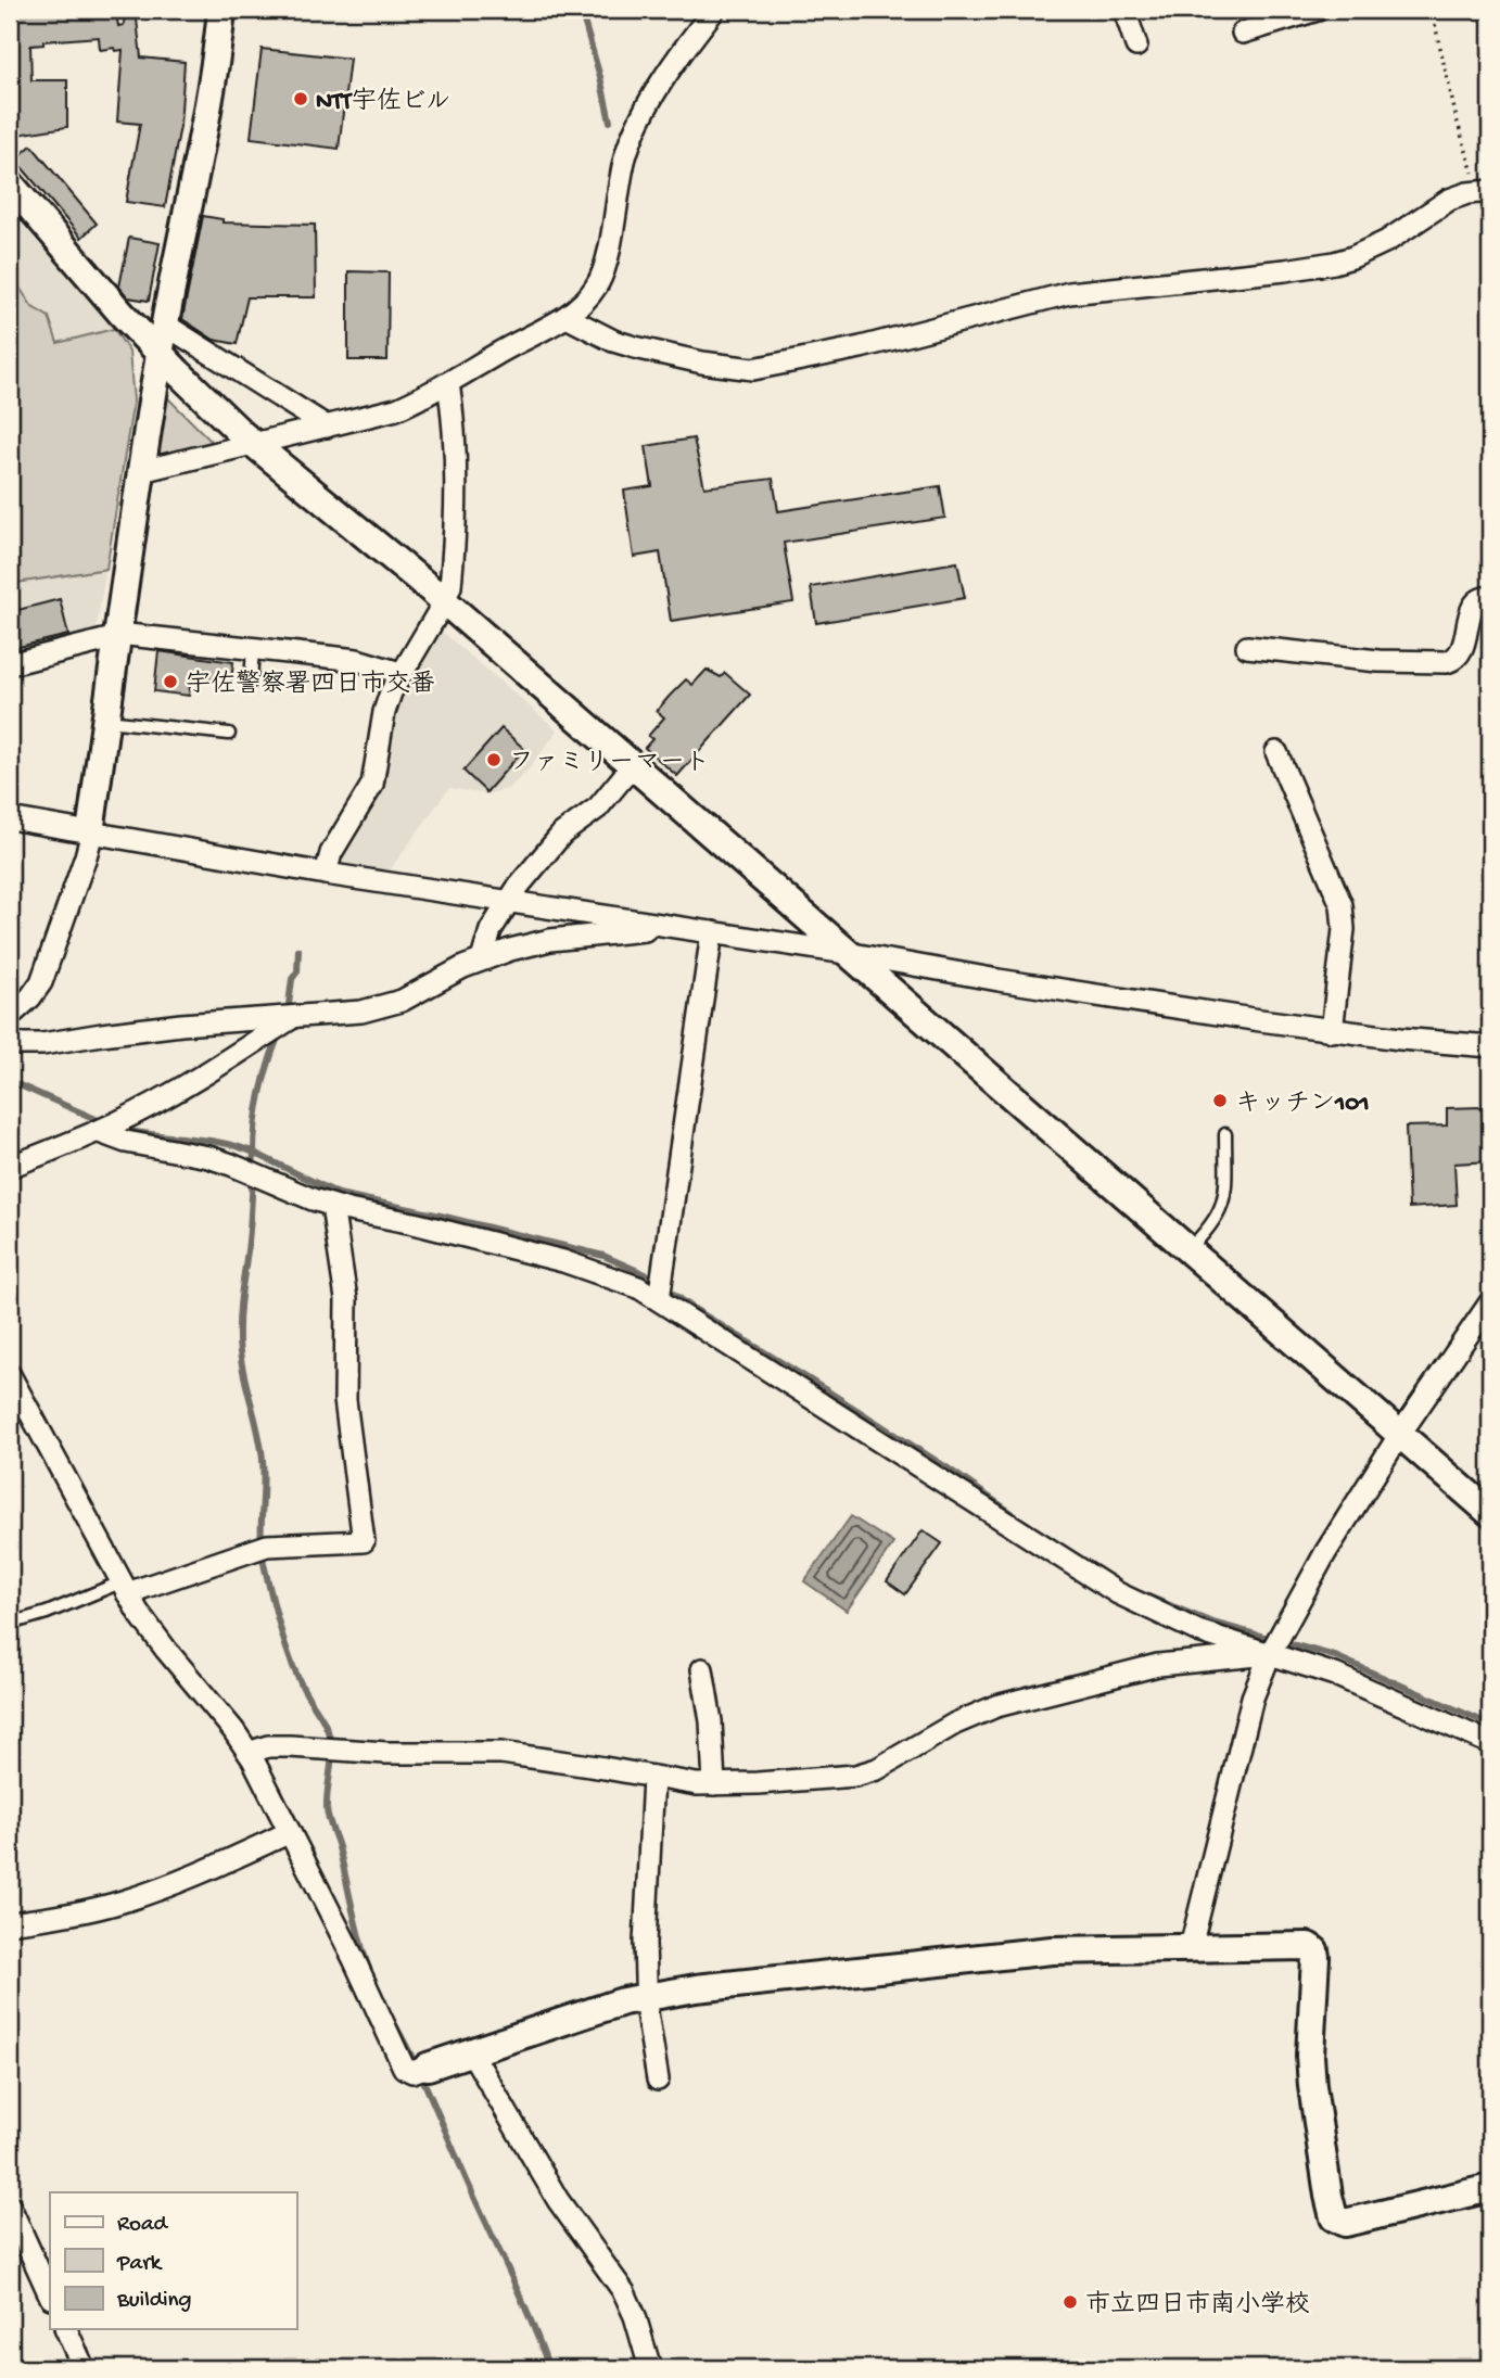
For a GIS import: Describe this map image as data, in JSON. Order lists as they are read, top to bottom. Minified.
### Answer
{"places":["NTT宇佐ビル","宇佐警察署四日市交番","ファミリーマート","キッチン101","市立四日市南小学校"],"legend":["Road","Park","Building"]}
